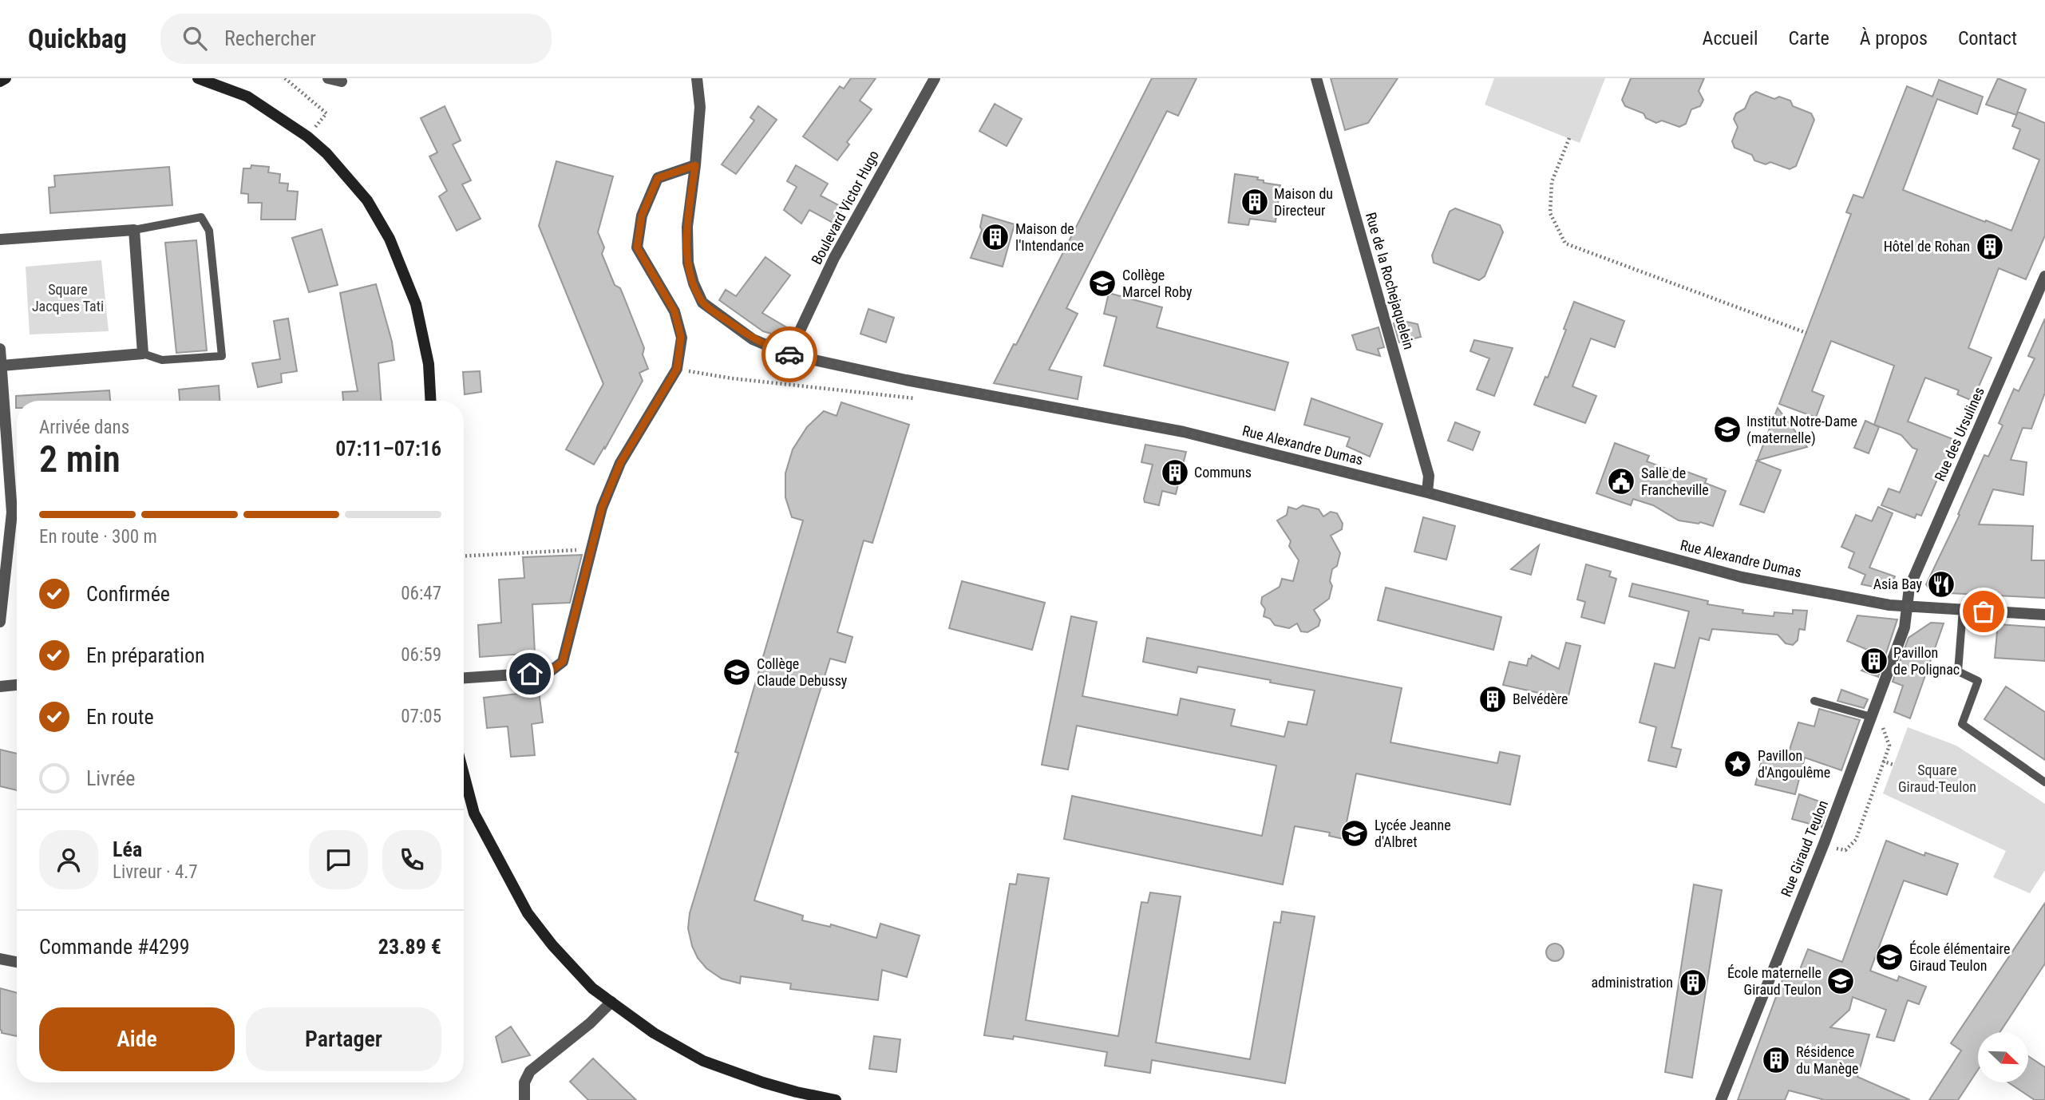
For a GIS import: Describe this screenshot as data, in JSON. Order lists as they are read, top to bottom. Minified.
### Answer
{"streets":{"street":["Boulevard Victor Hugo","Rue de la Rochejaquelein","Rue des Ursulines","Rue Alexandre Dumas","Rue Giraud Teulon"]},"crossings":[["Boulevard Victor Hugo","Rue Alexandre Dumas"],["Rue de la Rochejaquelein","Rue Alexandre Dumas"],["Rue des Ursulines","Rue Alexandre Dumas"],["Rue des Ursulines","Rue Giraud Teulon"],["Rue Alexandre Dumas","Rue Giraud Teulon"]],"parks":["Square Jacques Tati","Square Giraud-Teulon"],"places":{"building":["Maison du Directeur","Maison de l'Intendance","Hôtel de Rohan","Communs","Pavillon de Polignac","Belvédère","administration","Résidence du Manège"],"school or university":["Collège Marcel Roby","Institut Notre-Dame (maternelle)","Collège Claude Debussy","Lycée Jeanne d'Albret","École élémentaire Giraud Teulon","École maternelle Giraud Teulon"],"public building":["Salle de Francheville"],"restaurant":["Asia Bay"],"place":["Pavillon d'Angoulême"]},"north":"bottom right","page":{"header":"Quickbag","search":"Rechercher","nav":["Accueil","Carte","À propos","Contact"],"heading":["2 min","Arrivée dans","07:11–07:16"],"panel":["Léa","Livreur · 4.7","Commande #4299","23.89 €"],"bar":"En route · 300 m","list":[["Confirmée","06:47"],["En préparation","06:59"],["En route","07:05"],"Livrée"],"buttons":["Aide","Partager"]}}
